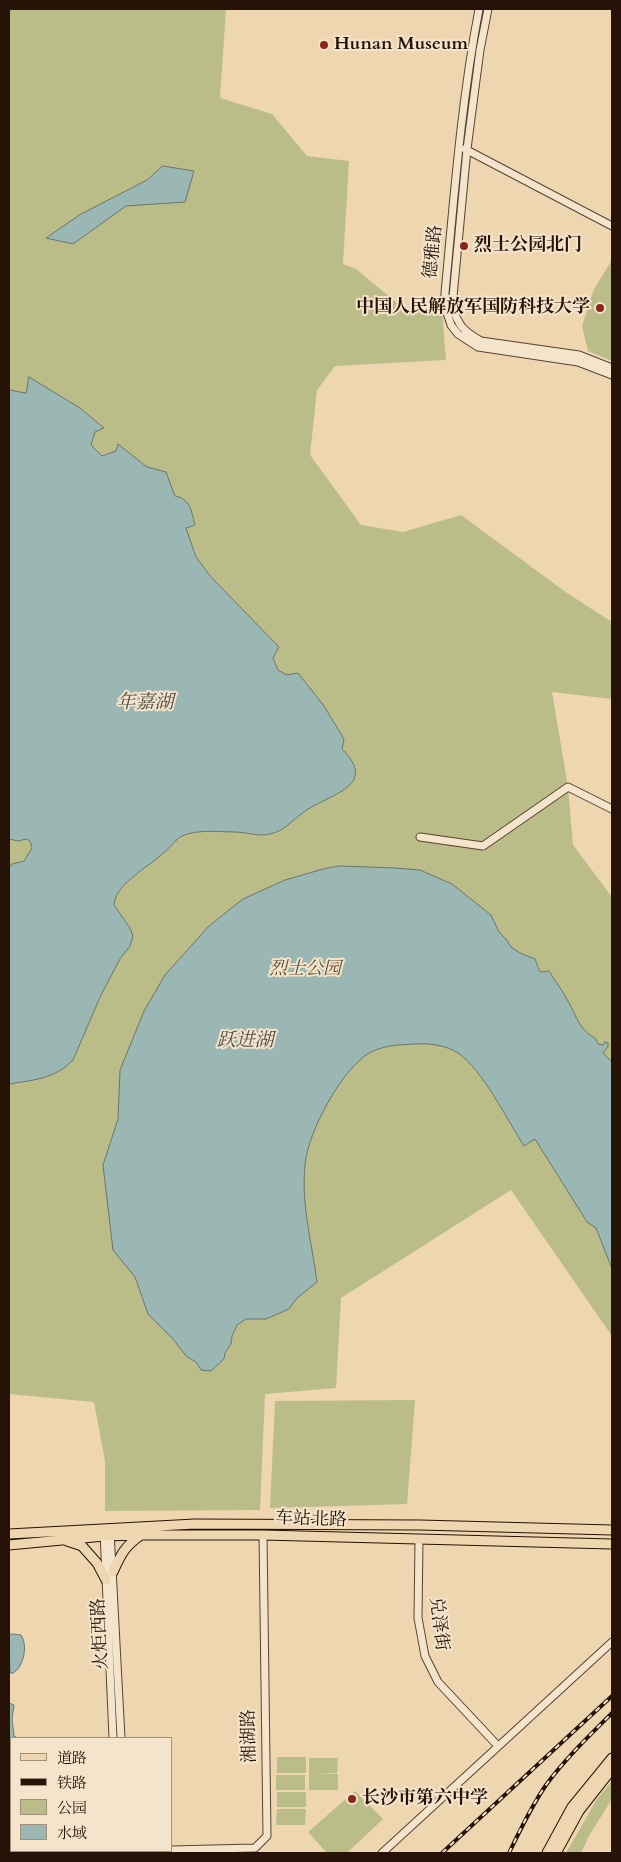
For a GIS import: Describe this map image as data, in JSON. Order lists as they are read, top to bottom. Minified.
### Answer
{"streets":{"main road":["车站北路"],"street":["德雅路","兑泽街","火炬西路","湘湖路"]},"crossings":[["车站北路","兑泽街"],["车站北路","火炬西路"],["车站北路","湘湖路"]],"water":["年嘉湖","跃进湖"],"parks":["烈士公园"],"places":["Hunan Museum","烈士公园北门","中国人民解放军国防科技大学","长沙市第六中学"],"legend":["道路","铁路","公园","水域"]}
